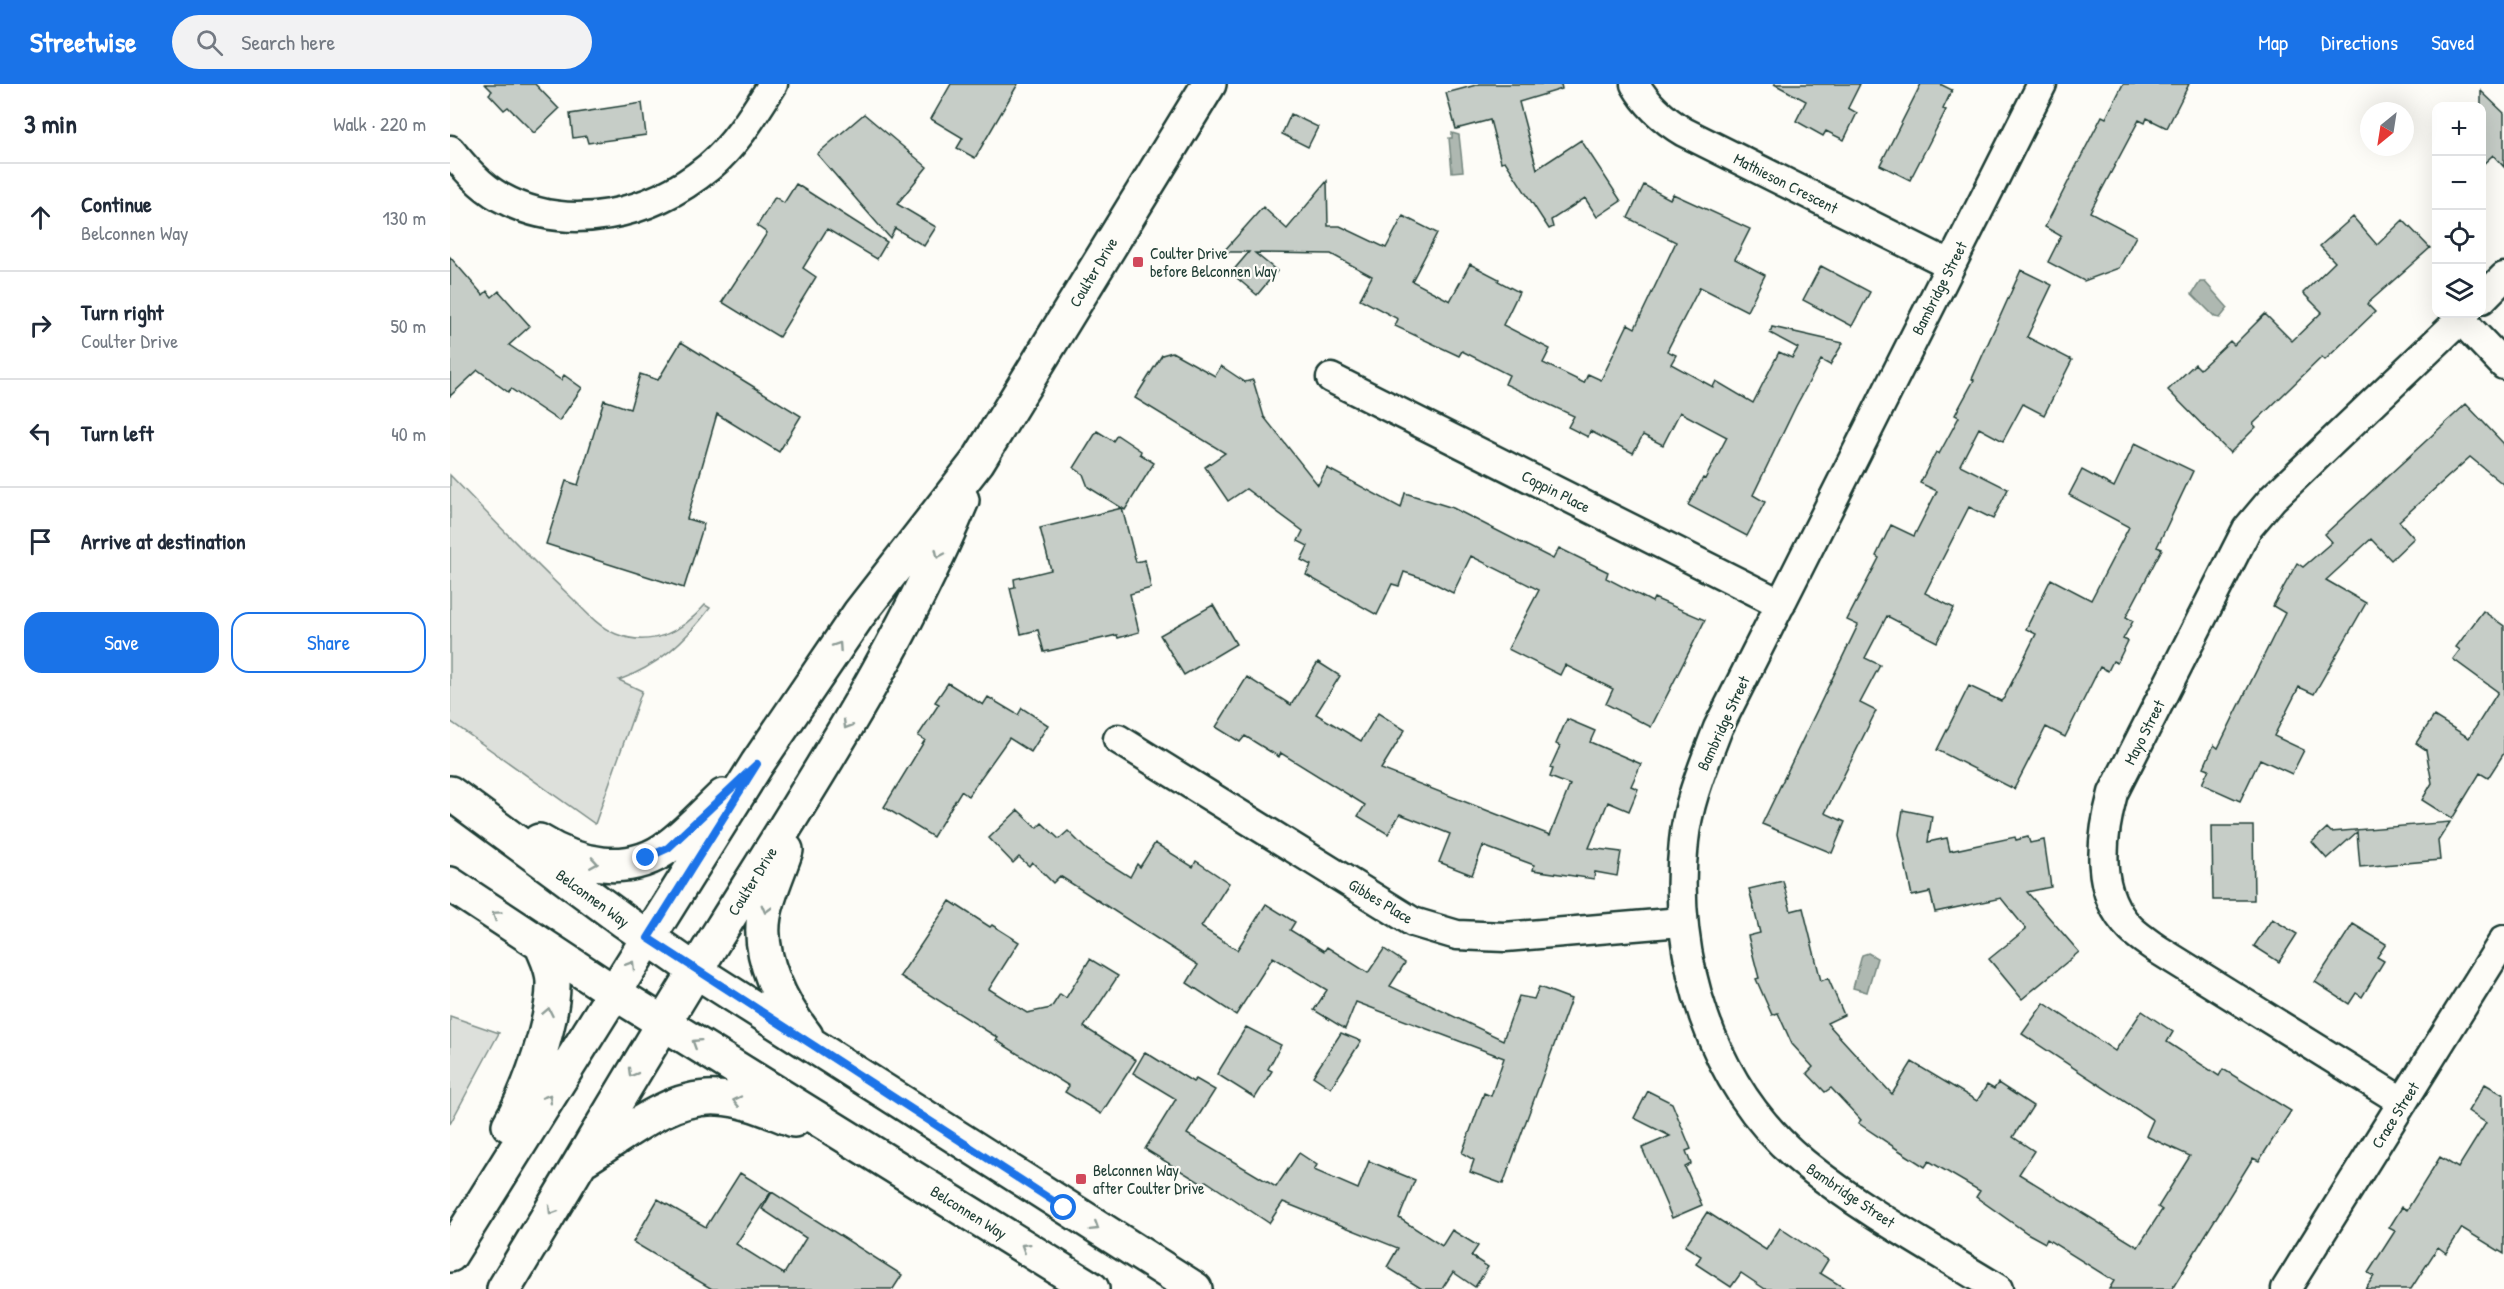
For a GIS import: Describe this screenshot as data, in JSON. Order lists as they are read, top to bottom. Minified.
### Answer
{"streets":{"main road":["Coulter Drive","Belconnen Way"],"street":["Mathieson Crescent","Bambridge Street","Coppin Place","Mayo Street","Gibbes Place","Crace Street"]},"crossings":[["Mathieson Crescent","Bambridge Street"],["Coulter Drive","Belconnen Way"],["Bambridge Street","Coppin Place"],["Bambridge Street","Gibbes Place"],["Mayo Street","Crace Street"]],"places":{"transit":["Coulter Drive before Belconnen Way","Belconnen Way after Coulter Drive"]},"north":"bottom left","page":{"header":"Streetwise","search":"Search here","nav":["Map","Directions","Saved"],"heading":["3 min","Walk · 220 m"],"map_buttons":["+","−"],"list":[["Continue","Belconnen Way","130 m"],["Turn right","Coulter Drive","50 m"],["Turn left","40 m"],"Arrive at destination"],"buttons":["Save","Share"]}}
